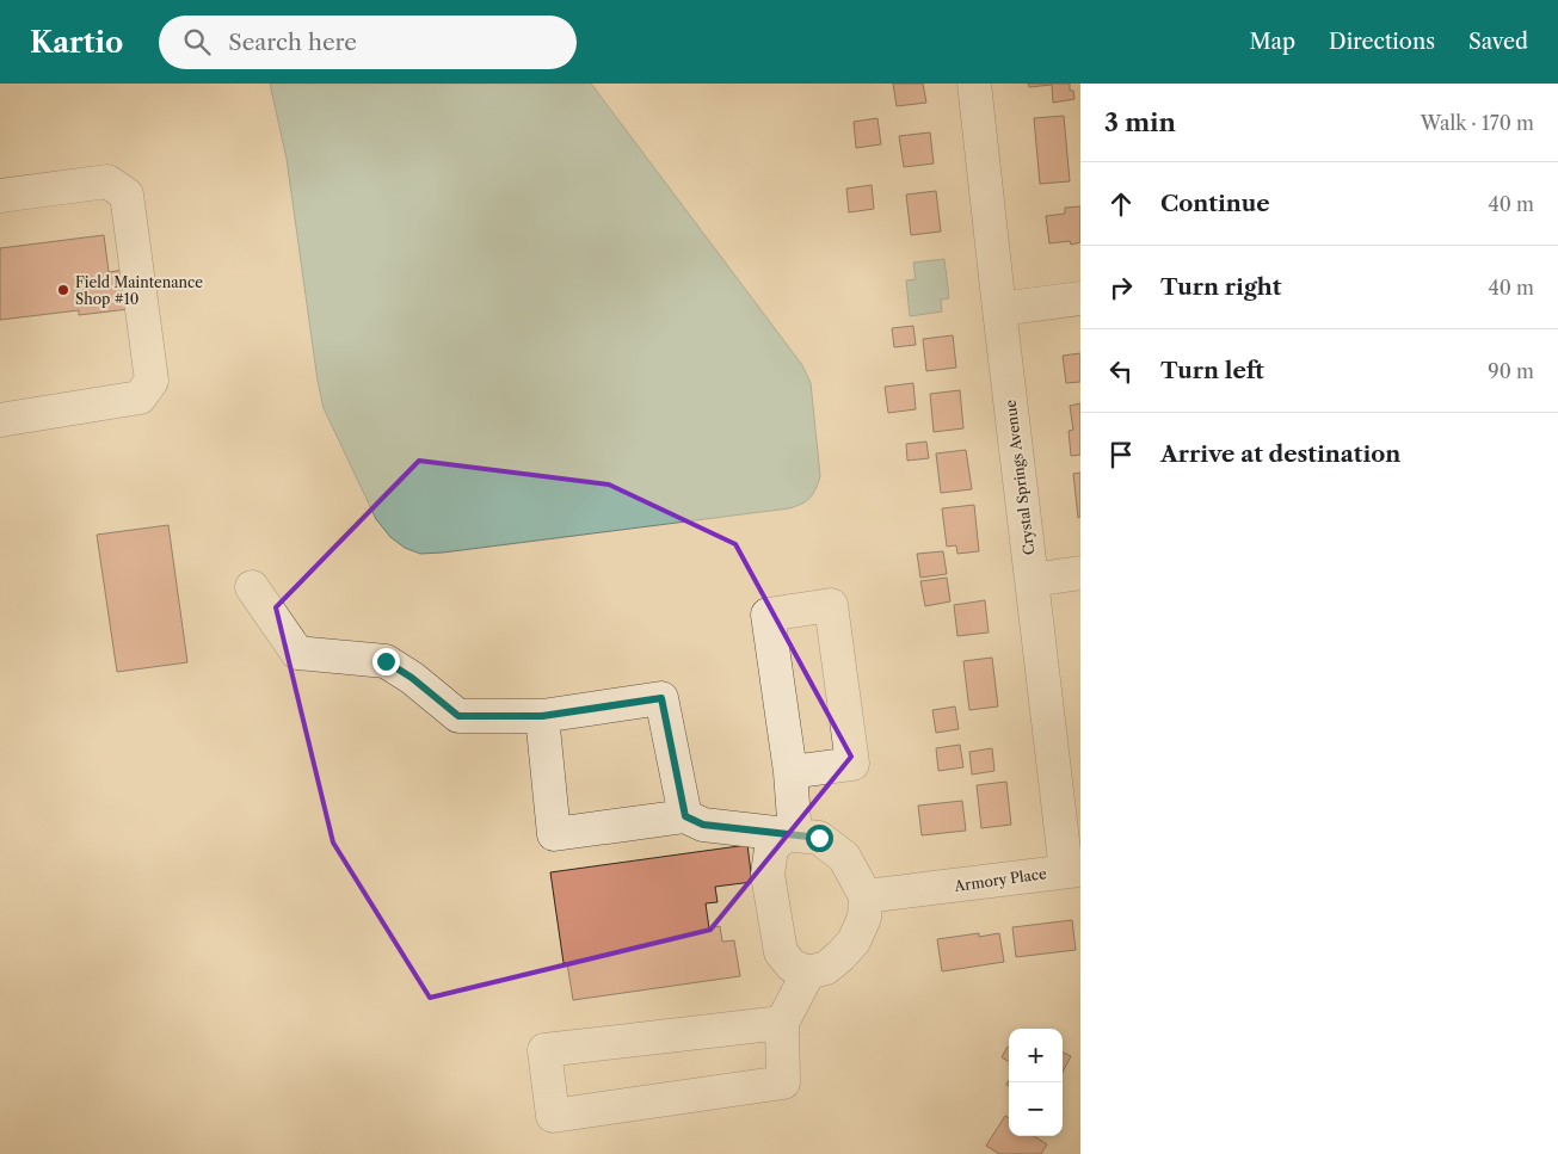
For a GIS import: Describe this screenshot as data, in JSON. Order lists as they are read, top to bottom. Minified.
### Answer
{"streets":{"street":["Crystal Springs Avenue","Armory Place"]},"crossings":[["Crystal Springs Avenue","Armory Place"]],"places":["Field Maintenance Shop #10"],"page":{"header":"Kartio","search":"Search here","nav":["Map","Directions","Saved"],"heading":["3 min","Walk · 170 m"],"list":[["Continue","40 m"],["Turn right","40 m"],["Turn left","90 m"],"Arrive at destination"],"map_buttons":["+","−"]}}
